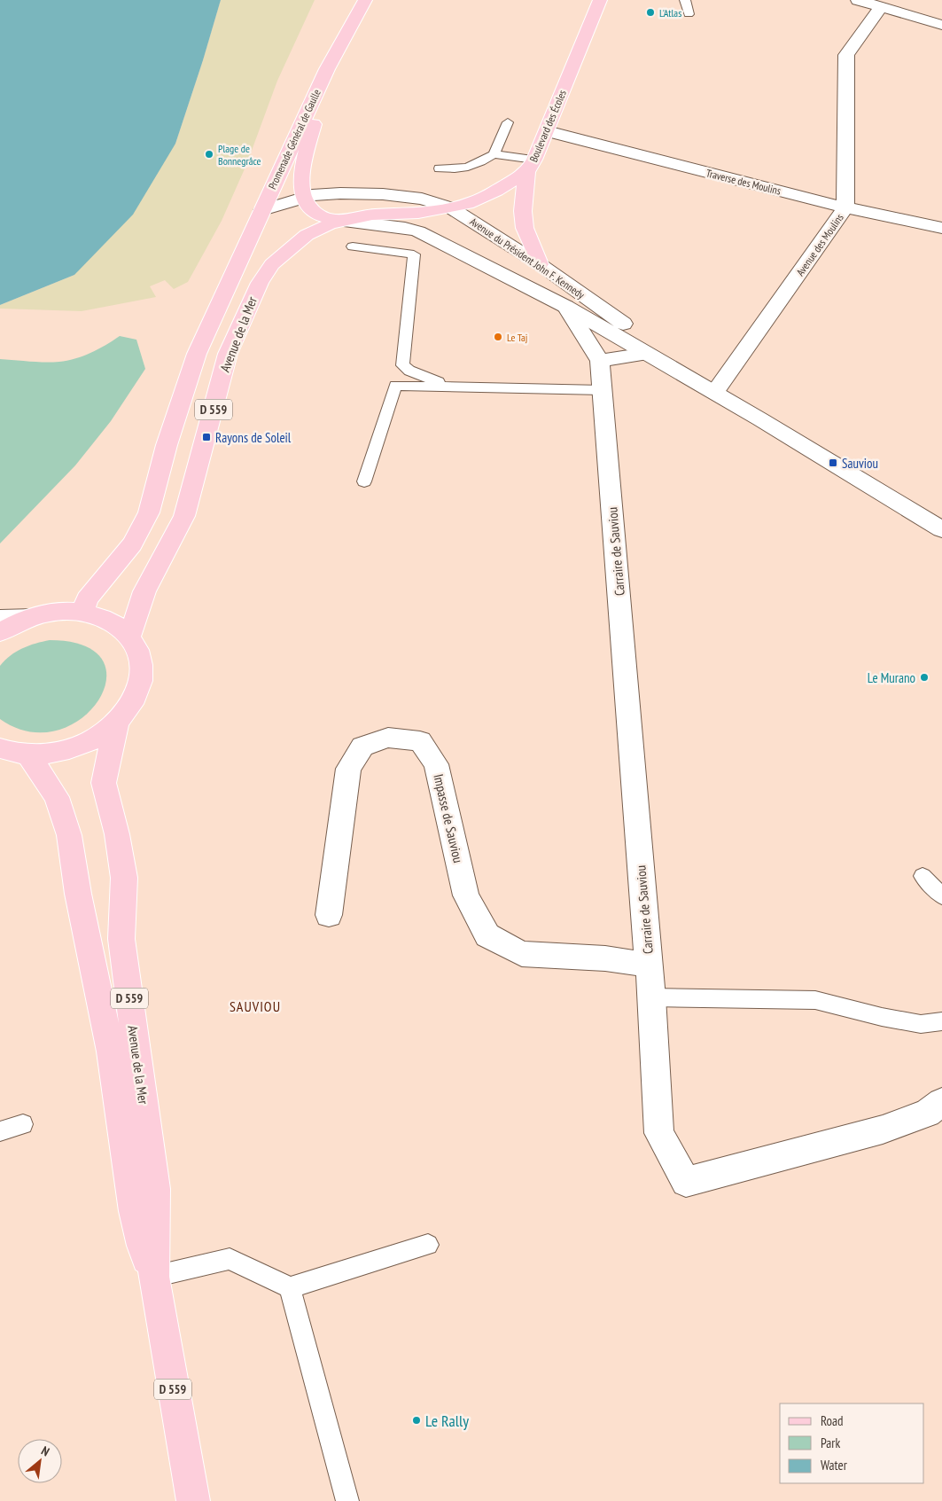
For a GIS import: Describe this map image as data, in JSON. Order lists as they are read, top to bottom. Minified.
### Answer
{"streets":{"main road":["Boulevard des Écoles","Promenade Général de Gaulle","Avenue de la Mer","D 559"],"street":["Traverse des Moulins","Avenue des Moulins","Avenue du Président John F. Kennedy","Carraire de Sauviou","Impasse de Sauviou"]},"crossings":[["Boulevard des Écoles","Traverse des Moulins"],["Boulevard des Écoles","Avenue du Président John F. Kennedy"],["Boulevard des Écoles","Avenue de la Mer"],["Promenade Général de Gaulle","Avenue du Président John F. Kennedy"],["Promenade Général de Gaulle","Avenue de la Mer"],["Traverse des Moulins","Avenue des Moulins"],["Avenue des Moulins","Avenue du Président John F. Kennedy"],["Avenue du Président John F. Kennedy","Avenue de la Mer"],["Avenue du Président John F. Kennedy","Carraire de Sauviou"],["Carraire de Sauviou","Impasse de Sauviou"]],"districts":["SAUVIOU"],"places":{"other":["L'Atlas","Plage de Bonnegrâce","Le Taj","Le Murano","Le Rally"],"transit":["Rayons de Soleil","Sauviou"]},"legend":["Road","Park","Water"],"north":"top right"}
